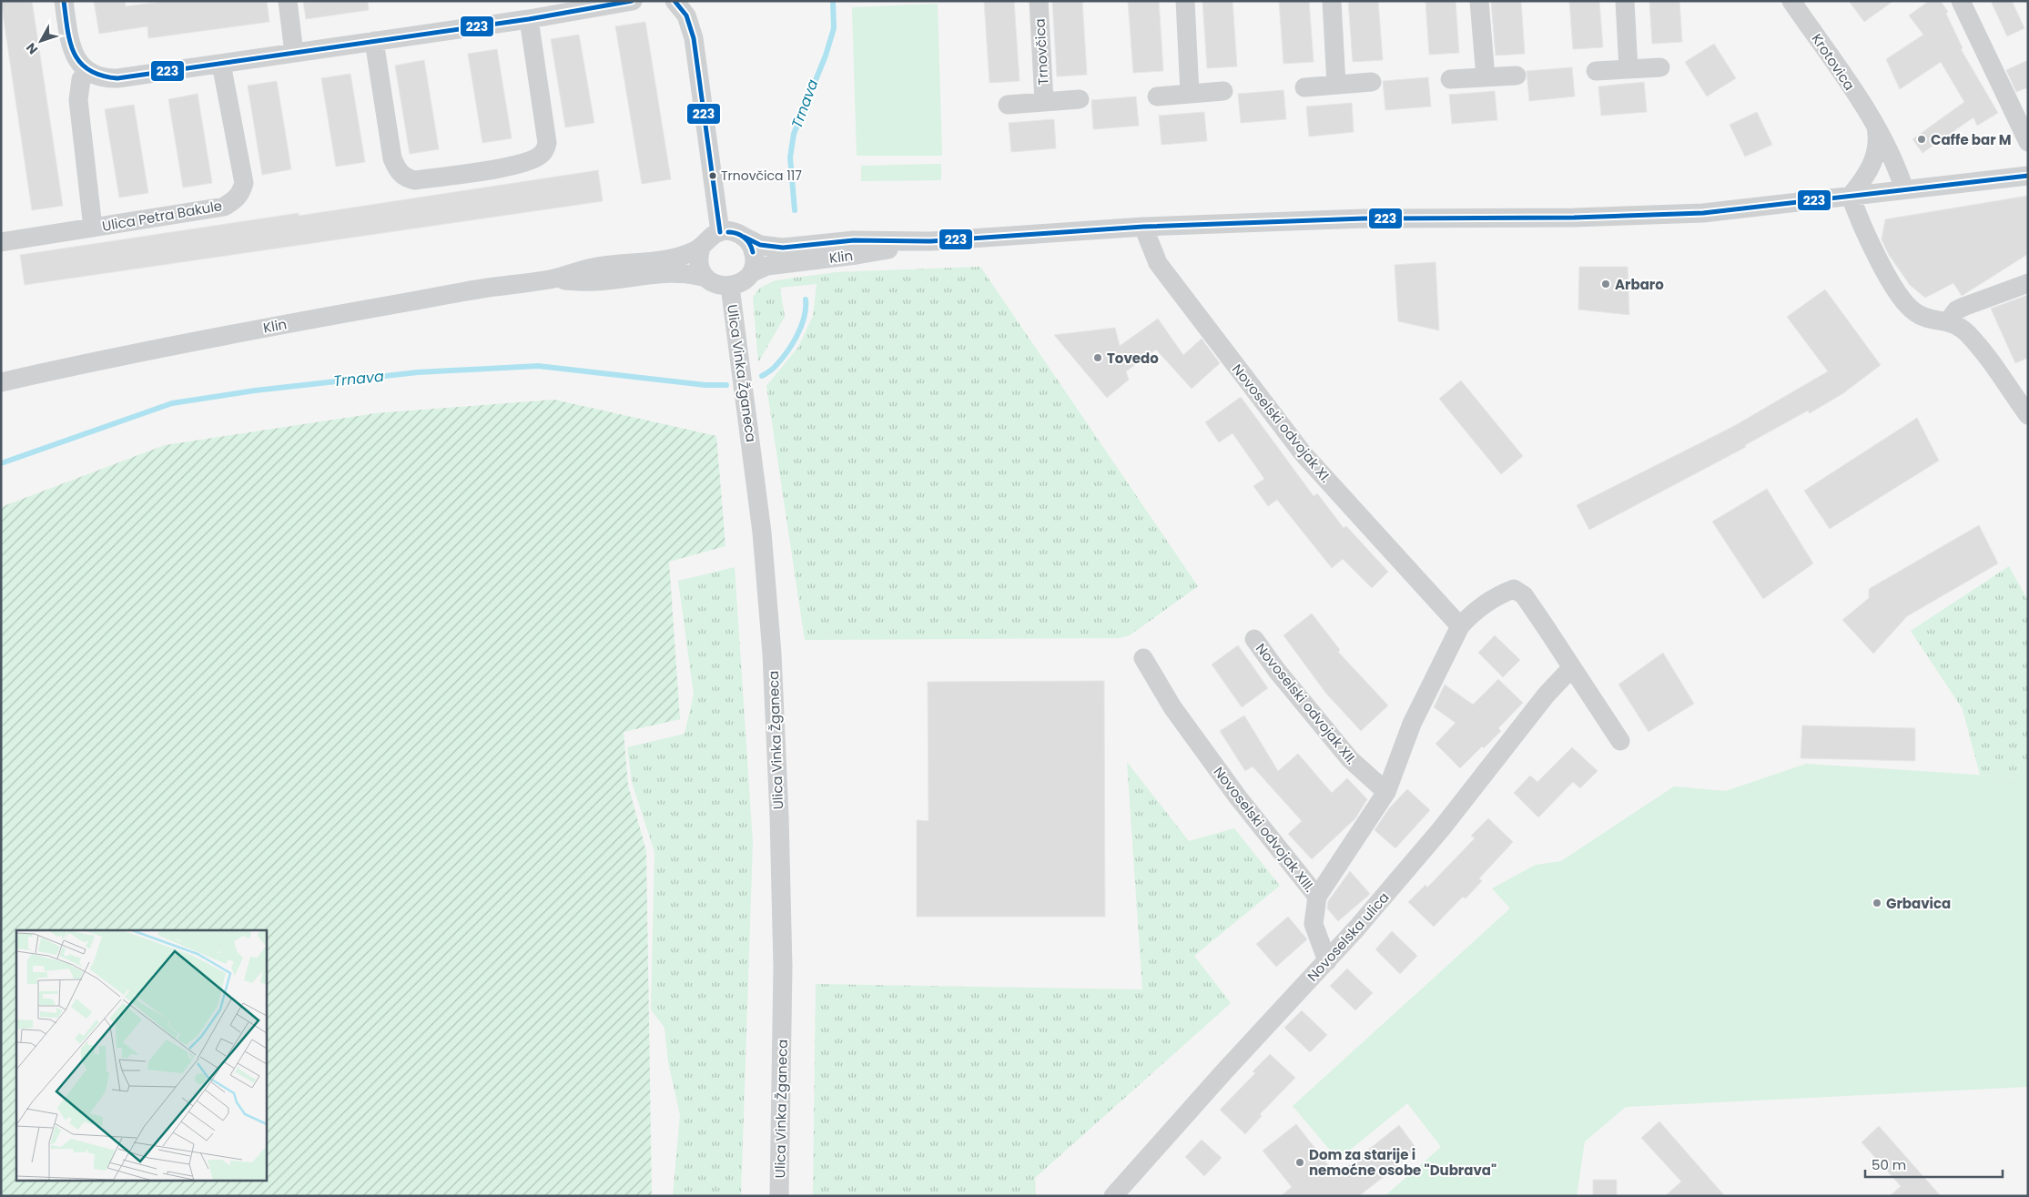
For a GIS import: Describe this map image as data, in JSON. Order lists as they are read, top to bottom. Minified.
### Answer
{"streets":{"street":["Trnovčica","Krotovica","Ulica Petra Bakule","Klin","Ulica Vinka Žganeca","Novoselski odvojak XI.","Novoselski odvojak XII.","Novoselski odvojak XIII.","Novoselska ulica"]},"crossings":[["Krotovica","Klin"],["Klin","Ulica Vinka Žganeca"],["Klin","Novoselski odvojak XI."],["Novoselski odvojak XII.","Novoselski odvojak XIII."]],"water":["Trnava"],"places":["Caffe bar M","Trnovčica 117","Arbaro","Tovedo","Grbavica","Dom za starije i nemoćne osobe \"Dubrava\""],"lines":["transit line 223"],"scale_bar":"50 m","north":"bottom left"}
